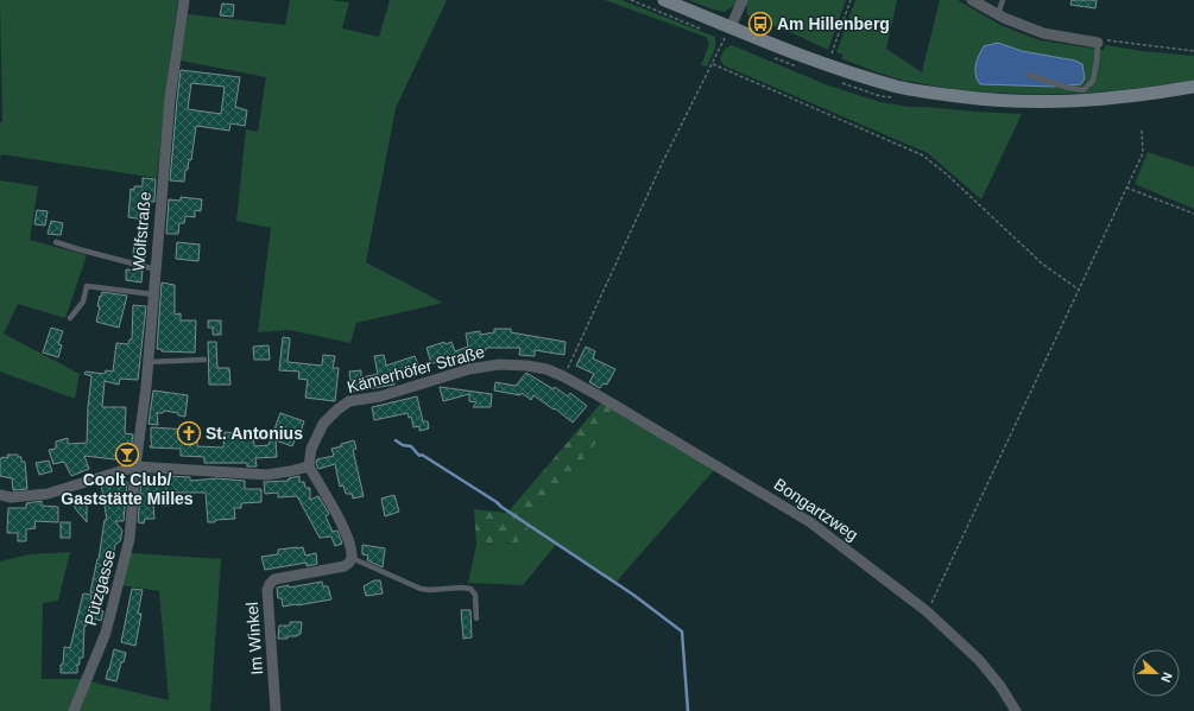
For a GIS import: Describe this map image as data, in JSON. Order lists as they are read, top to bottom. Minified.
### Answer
{"streets":{"street":["Wolfstraße","Kämerhöfer Straße","Bongartzweg","Pützgasse","Im Winkel"]},"crossings":[["Wolfstraße","Pützgasse"],["Kämerhöfer Straße","Bongartzweg"]],"places":{"bus stop":["Am Hillenberg"],"church":["St. Antonius"],"bar":["Coolt Club/ Gaststätte Milles"]},"north":"right"}
